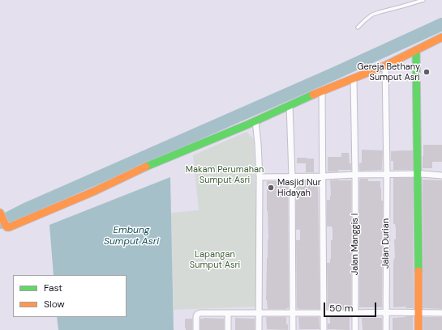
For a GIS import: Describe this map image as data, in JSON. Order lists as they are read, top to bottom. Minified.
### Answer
{"streets":{"street":["Jalan Durian","Jalan Manggis I"]},"water":["Embung Sumput Asri"],"parks":["Makam Perumahan Sumput Asri","Lapangan Sumput Asri"],"places":["Gereja Bethany Sumput Asri","Masjid Nur Hidayah"],"legend":["Fast","Slow"],"scale_bar":"50 m"}
